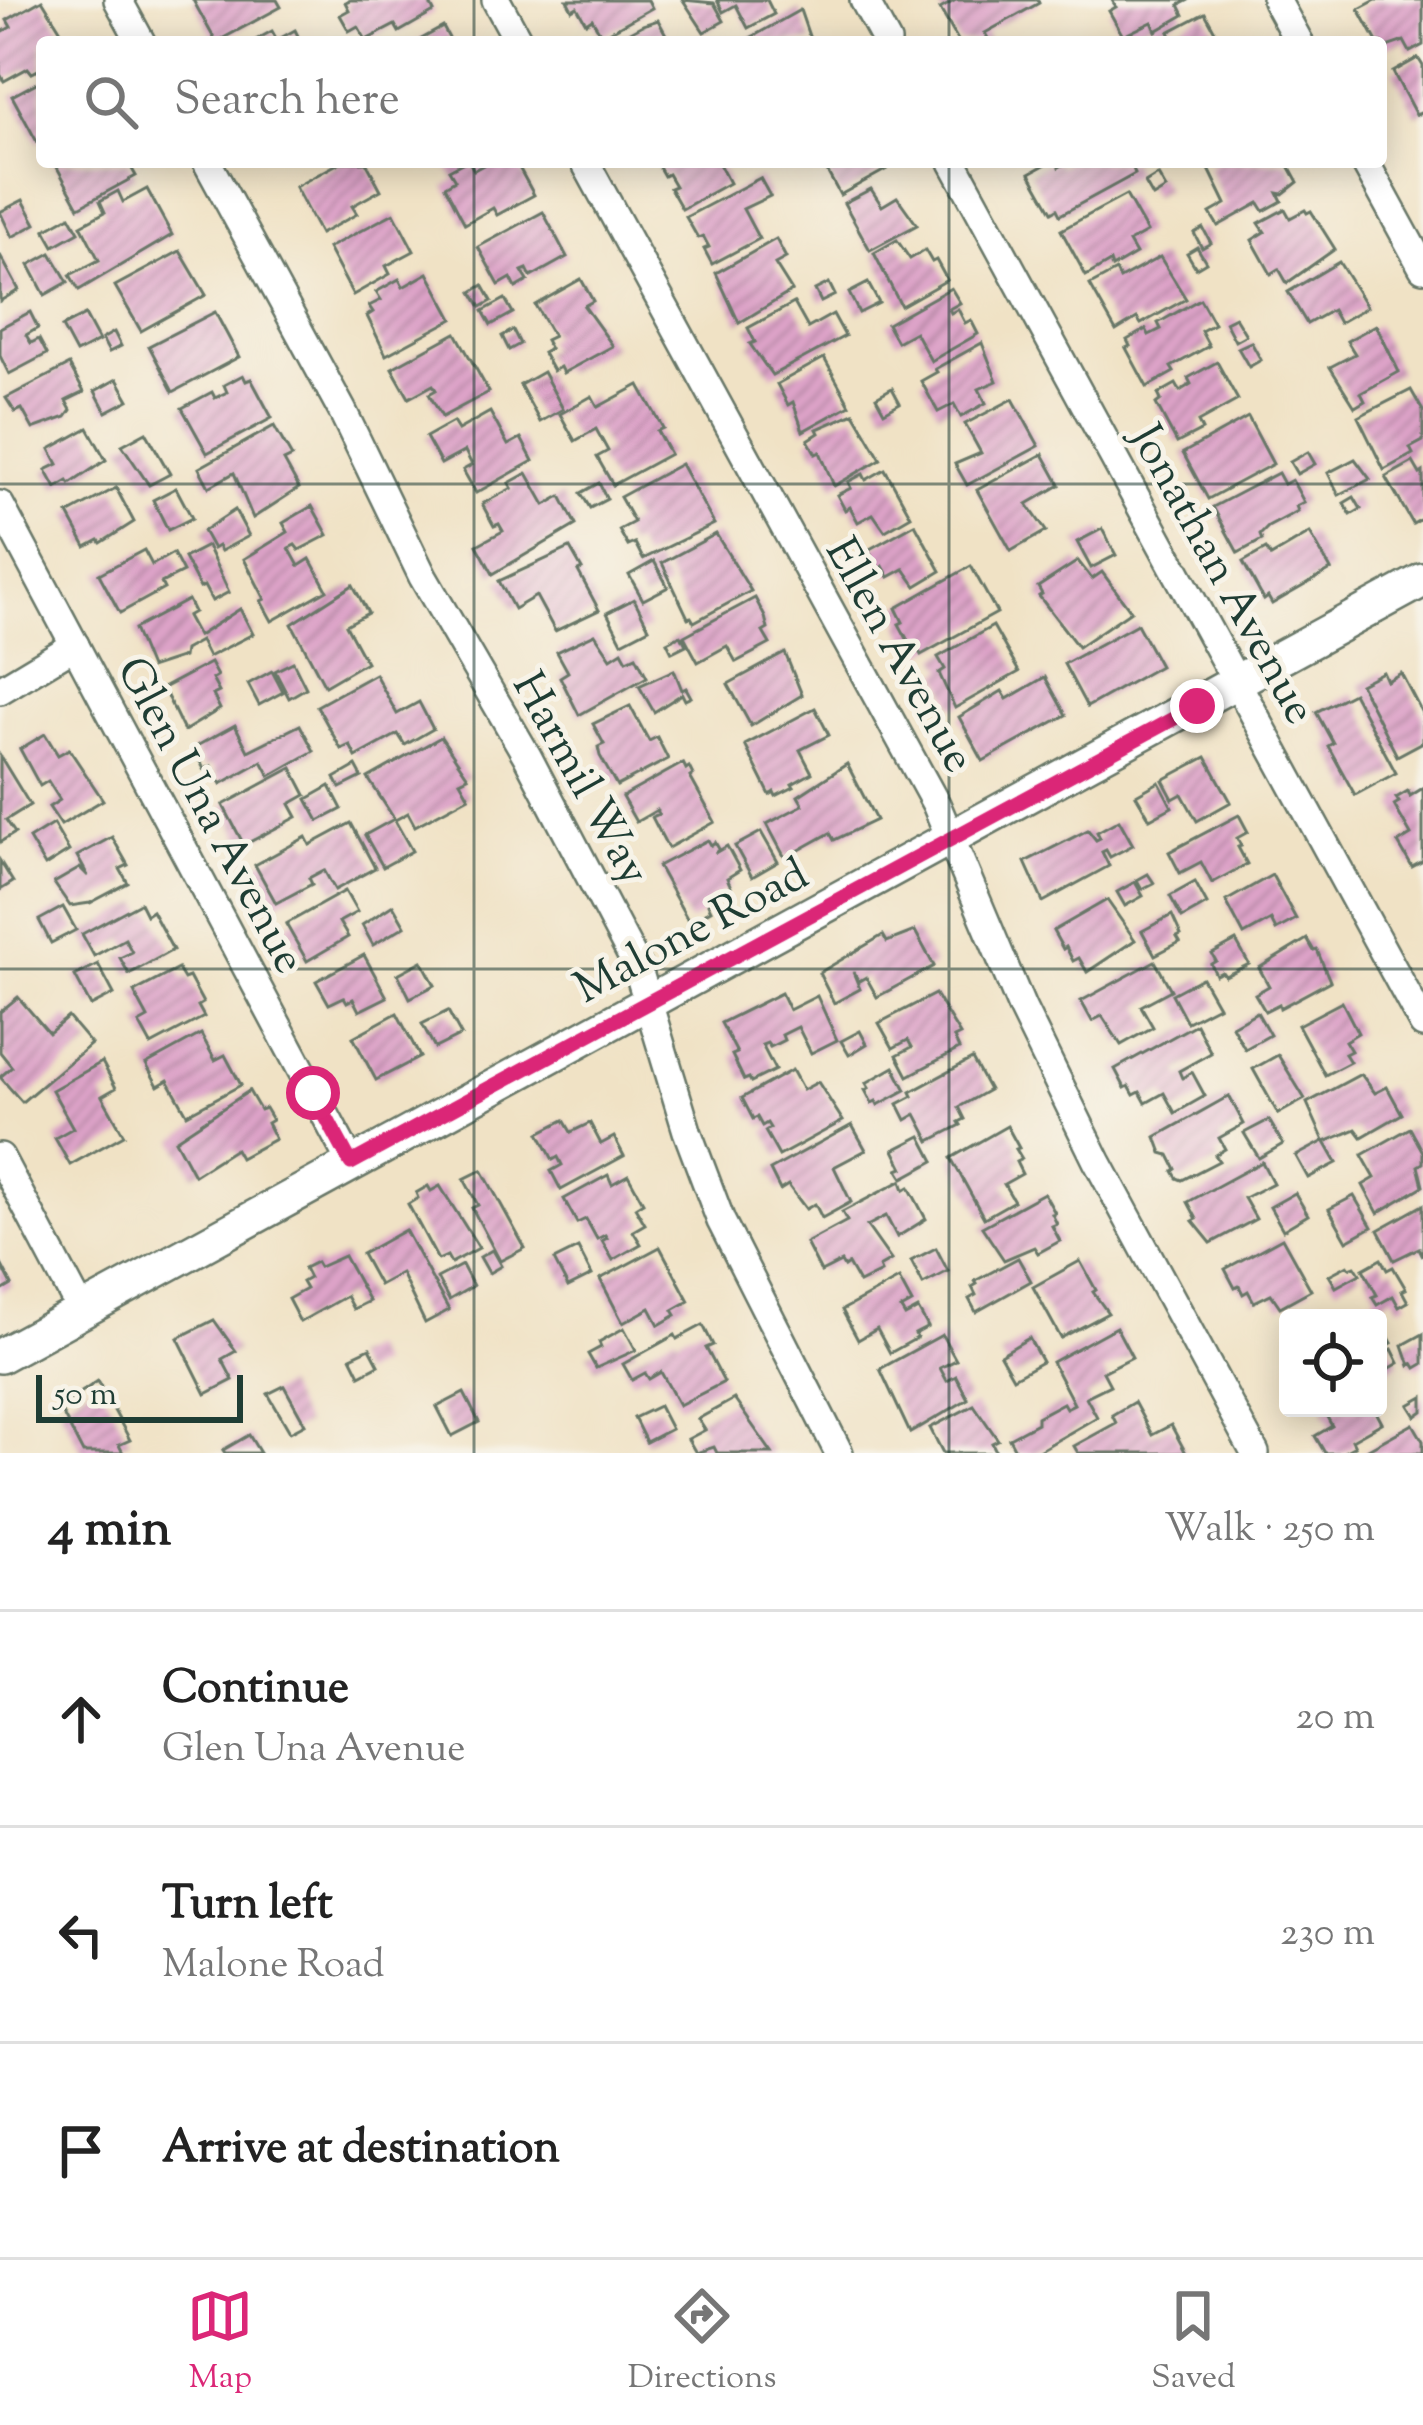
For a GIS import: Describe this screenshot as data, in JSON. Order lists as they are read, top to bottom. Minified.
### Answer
{"streets":{"street":["Jonathan Avenue","Ellen Avenue","Harmil Way","Glen Una Avenue","Malone Road"]},"crossings":[["Jonathan Avenue","Malone Road"],["Ellen Avenue","Malone Road"],["Harmil Way","Malone Road"],["Glen Una Avenue","Malone Road"]],"scale_bar":"50 m","page":{"search":"Search here","scale":"50 m","heading":["4 min","Walk · 250 m"],"list":[["Continue","Glen Una Avenue","20 m"],["Turn left","Malone Road","230 m"],"Arrive at destination"],"nav":["Map","Directions","Saved"]}}
